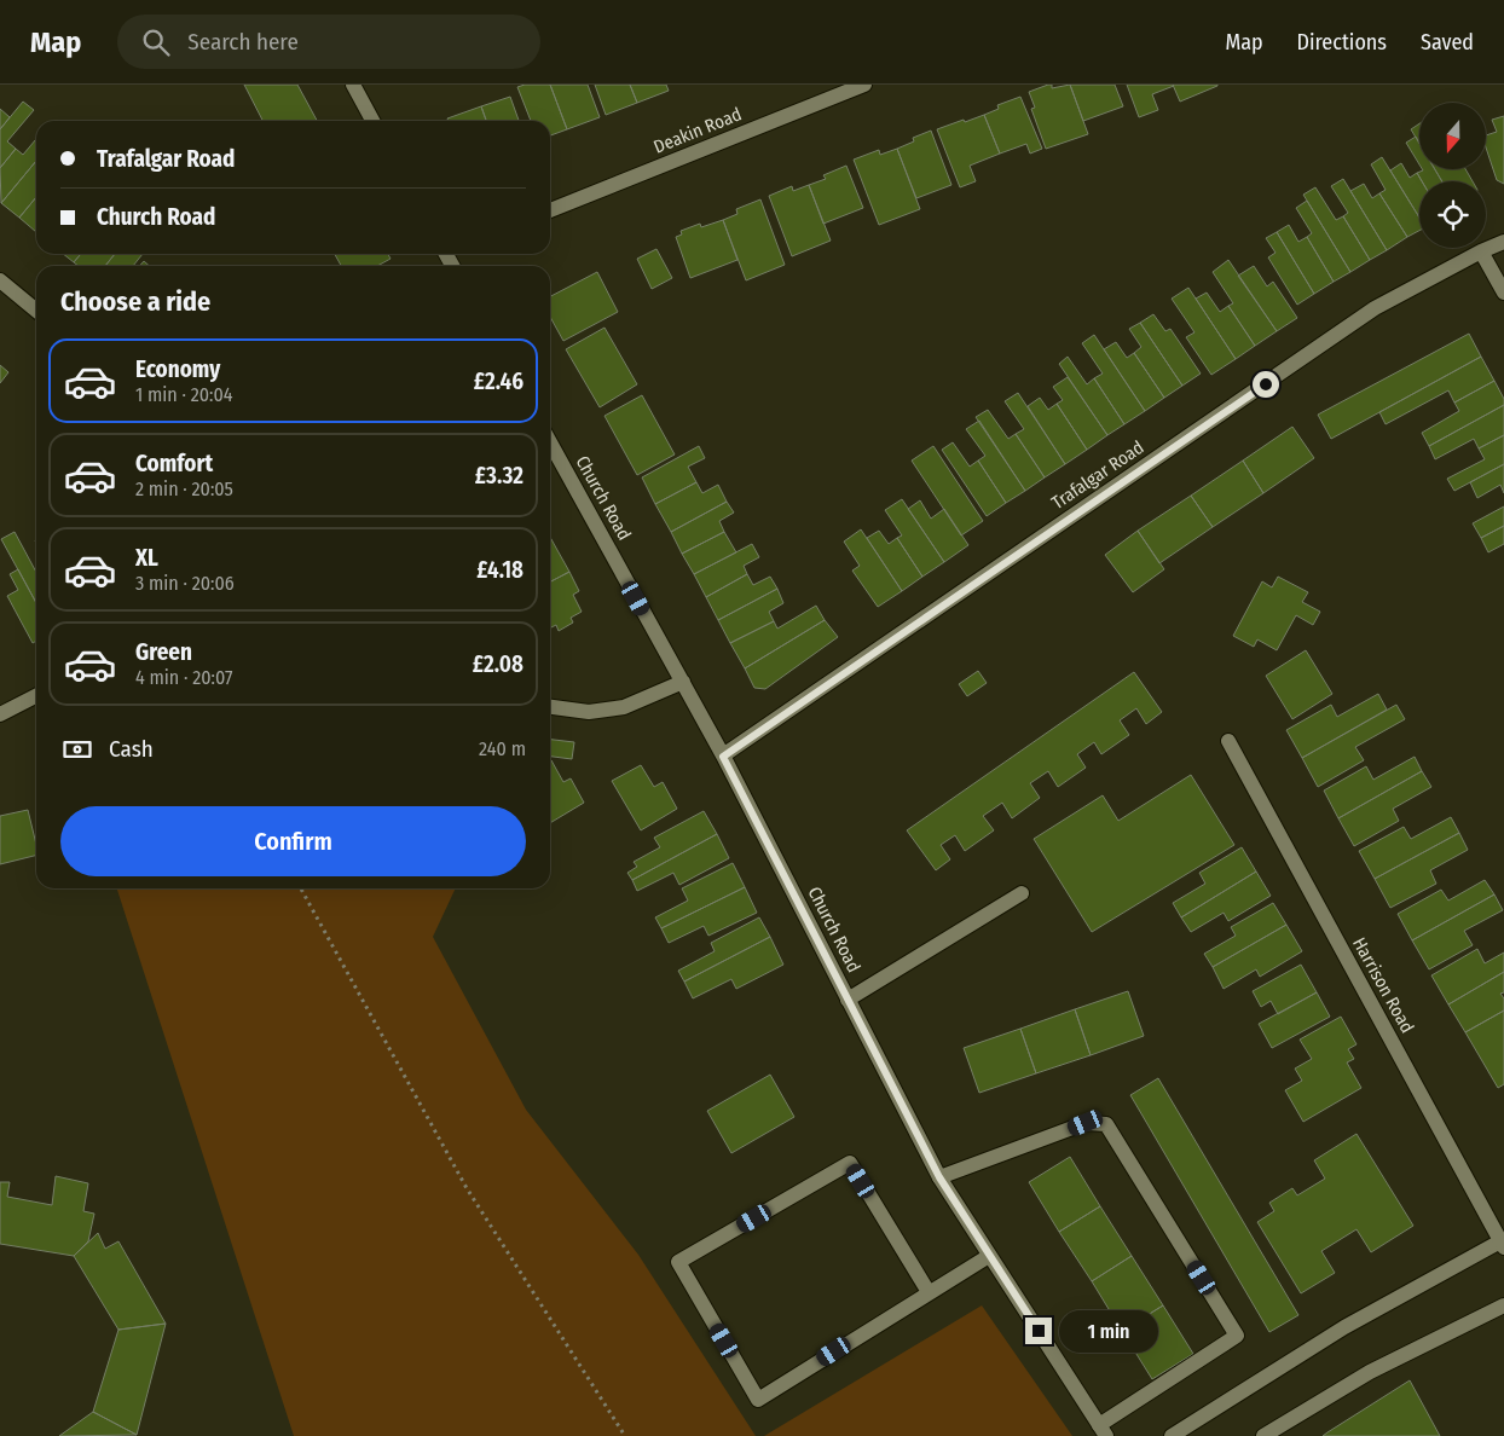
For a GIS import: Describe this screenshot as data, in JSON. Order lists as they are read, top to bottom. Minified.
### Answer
{"streets":{"street":["Deakin Road","Trafalgar Road","Church Road","Harrison Road"]},"crossings":[["Trafalgar Road","Church Road"]],"north":"bottom","page":{"header":"Map","search":"Search here","nav":["Map","Directions","Saved"],"banner":["Trafalgar Road","Church Road"],"heading":"Choose a ride","list":[{"name":"Economy","note":"1 min · 20:04","value":"£2.46"},{"name":"Comfort","note":"2 min · 20:05","value":"£3.32"},{"name":"XL","note":"3 min · 20:06","value":"£4.18"},{"name":"Green","note":"4 min · 20:07","value":"£2.08"}],"pay":["Cash","240 m"],"buttons":"Confirm","bubble":"1 min"}}
